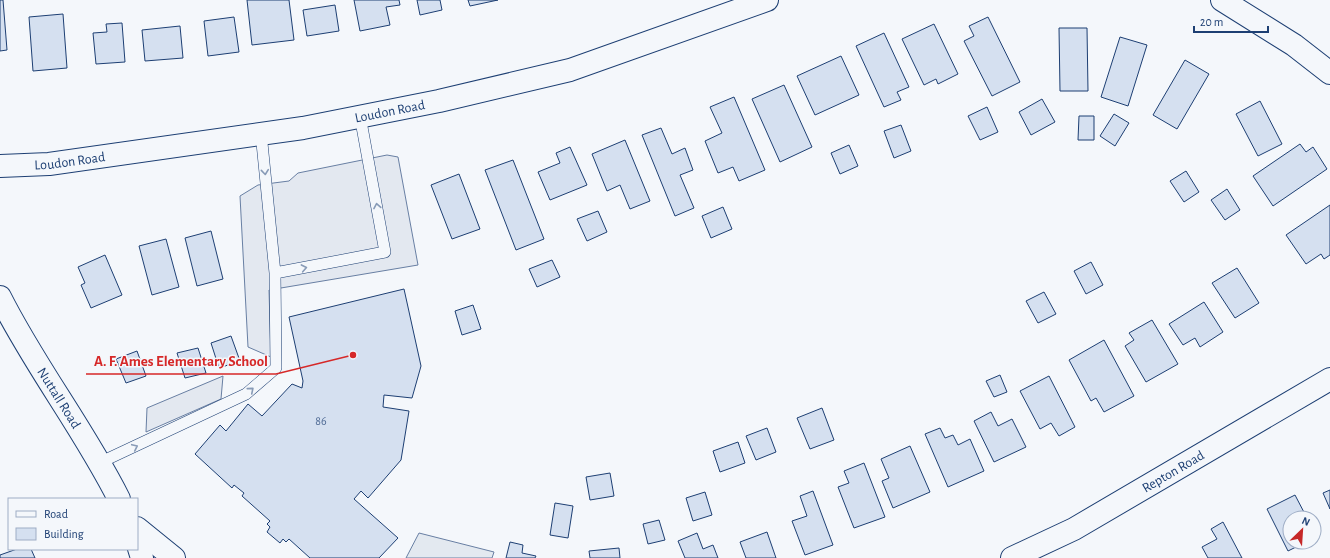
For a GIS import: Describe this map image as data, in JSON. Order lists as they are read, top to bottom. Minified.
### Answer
{"streets":{"street":["Loudon Road","Nuttall Road","Repton Road"]},"places":["A. F. Ames Elementary School"],"house_numbers":["86"],"legend":["Road","Building"],"scale_bar":"20 m","north":"top right"}
